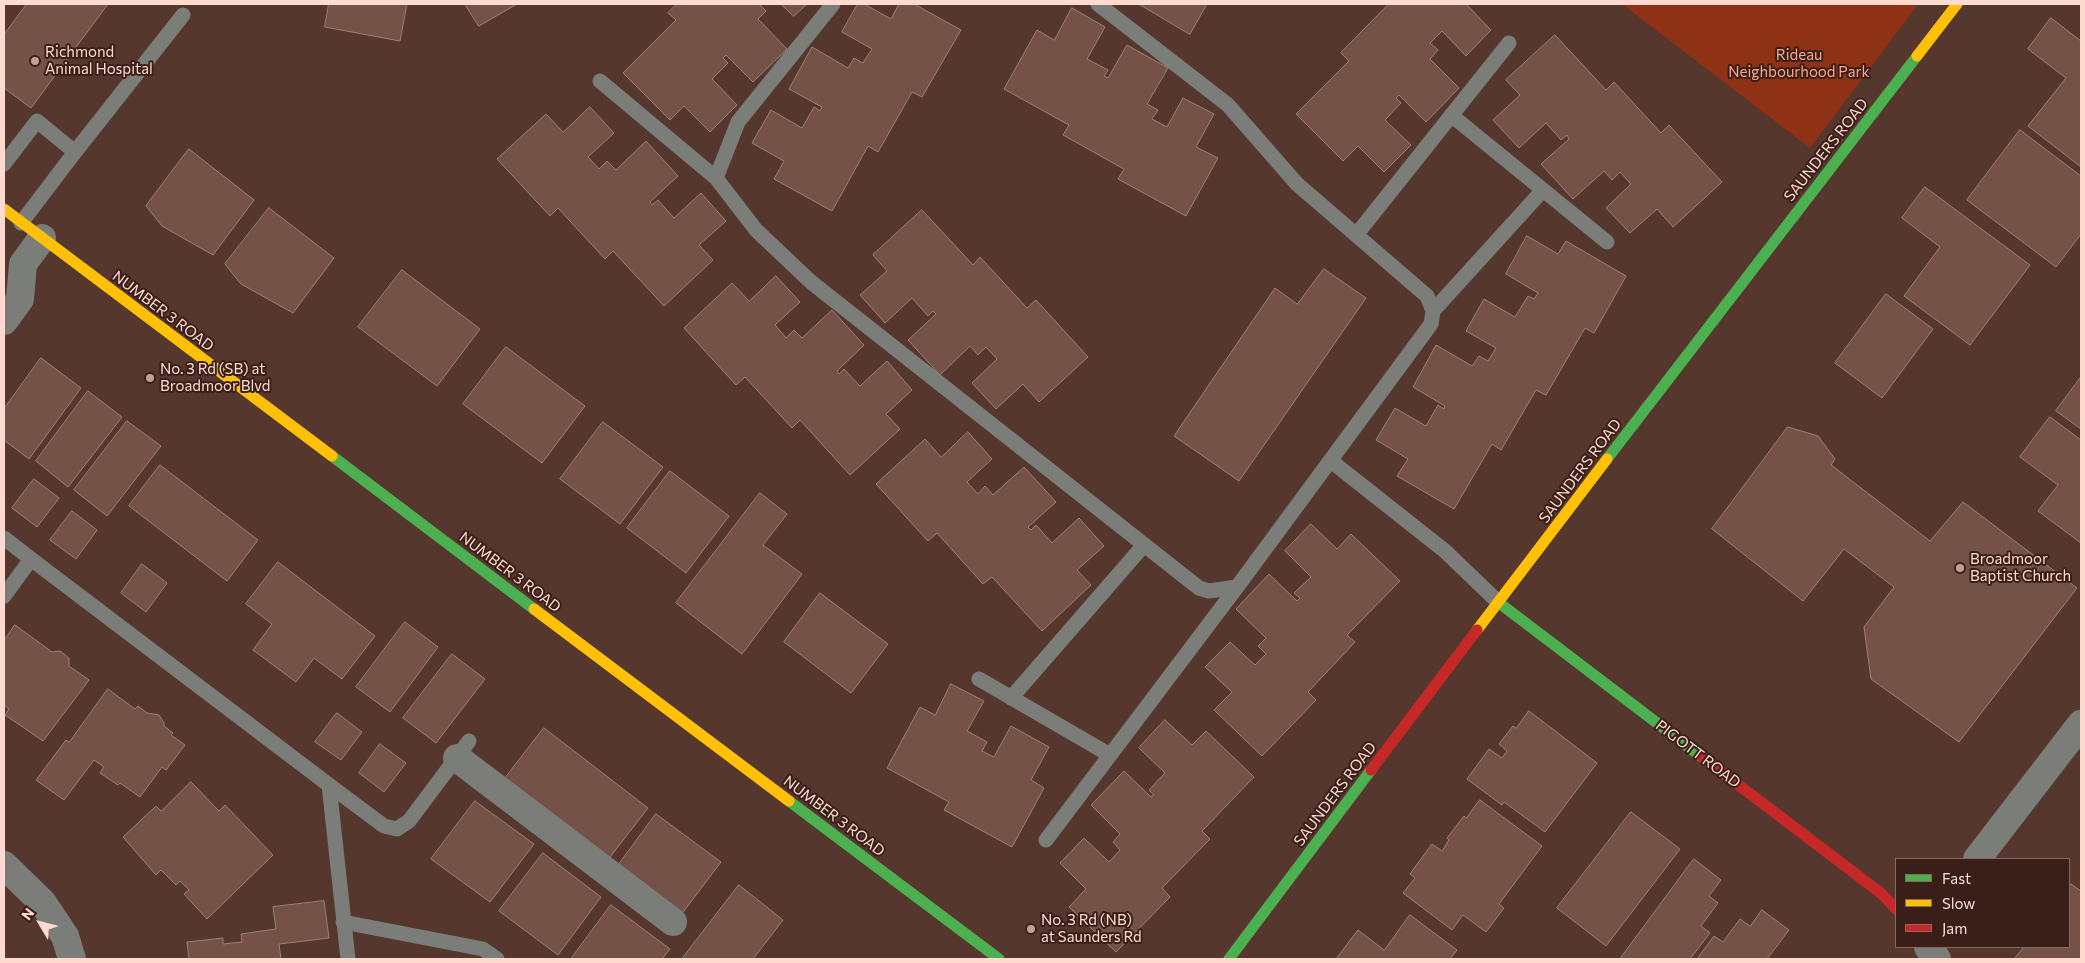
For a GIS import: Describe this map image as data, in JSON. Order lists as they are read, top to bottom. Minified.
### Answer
{"streets":{"street":["SAUNDERS ROAD","NUMBER 3 ROAD","PIGOTT ROAD"]},"crossings":[["SAUNDERS ROAD","PIGOTT ROAD"]],"parks":["Rideau Neighbourhood Park"],"places":["Richmond Animal Hospital","No. 3 Rd (SB) at Broadmoor Blvd","Broadmoor Baptist Church","No. 3 Rd (NB) at Saunders Rd"],"legend":["Fast","Slow","Jam"],"north":"top left"}
